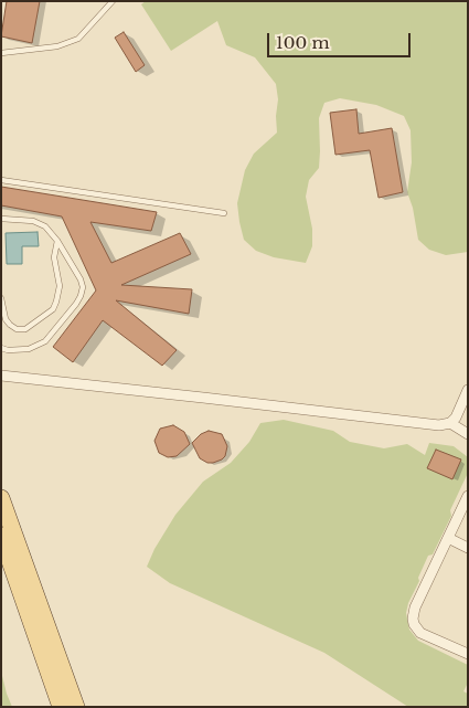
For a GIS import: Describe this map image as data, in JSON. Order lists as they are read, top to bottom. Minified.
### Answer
{"scale_bar":"100 m"}
